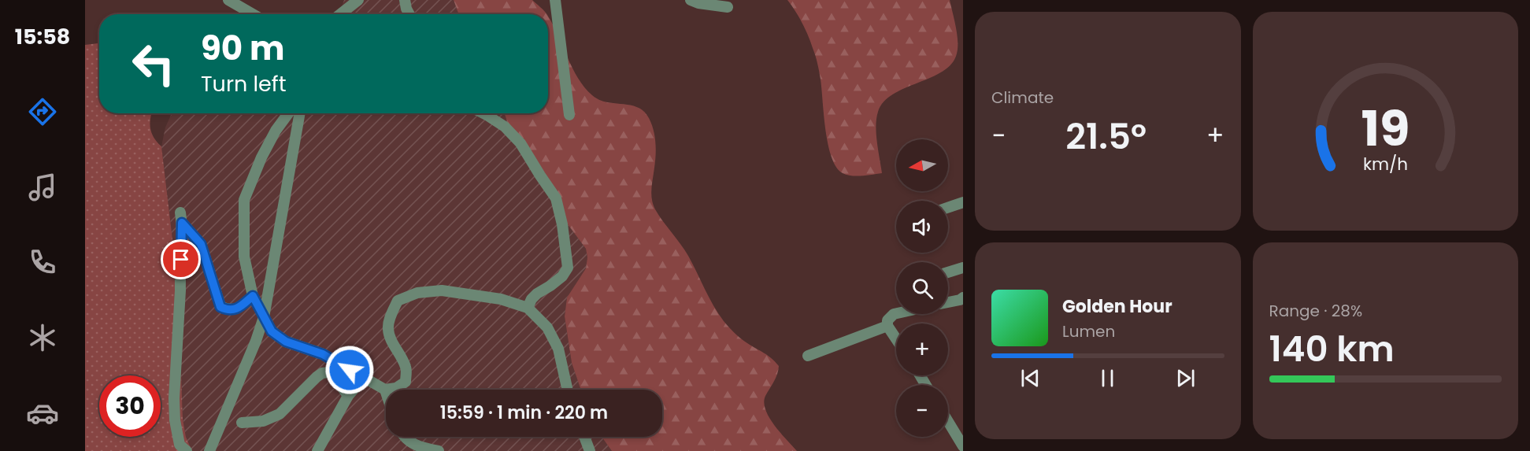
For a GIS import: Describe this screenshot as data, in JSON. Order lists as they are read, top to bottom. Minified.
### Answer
{"north":"left","page":{"tabs":"15:58","tile":["Climate",["Range · 28%","140 km"]],"turn":["90 m","Turn left"],"heat":["−","21.5°","+"],"map_buttons":["+","−"],"song":["Golden Hour","Lumen"],"limit":"30","trip":"15:59 · 1 min · 220 m","gauge":["19","km/h"]}}
